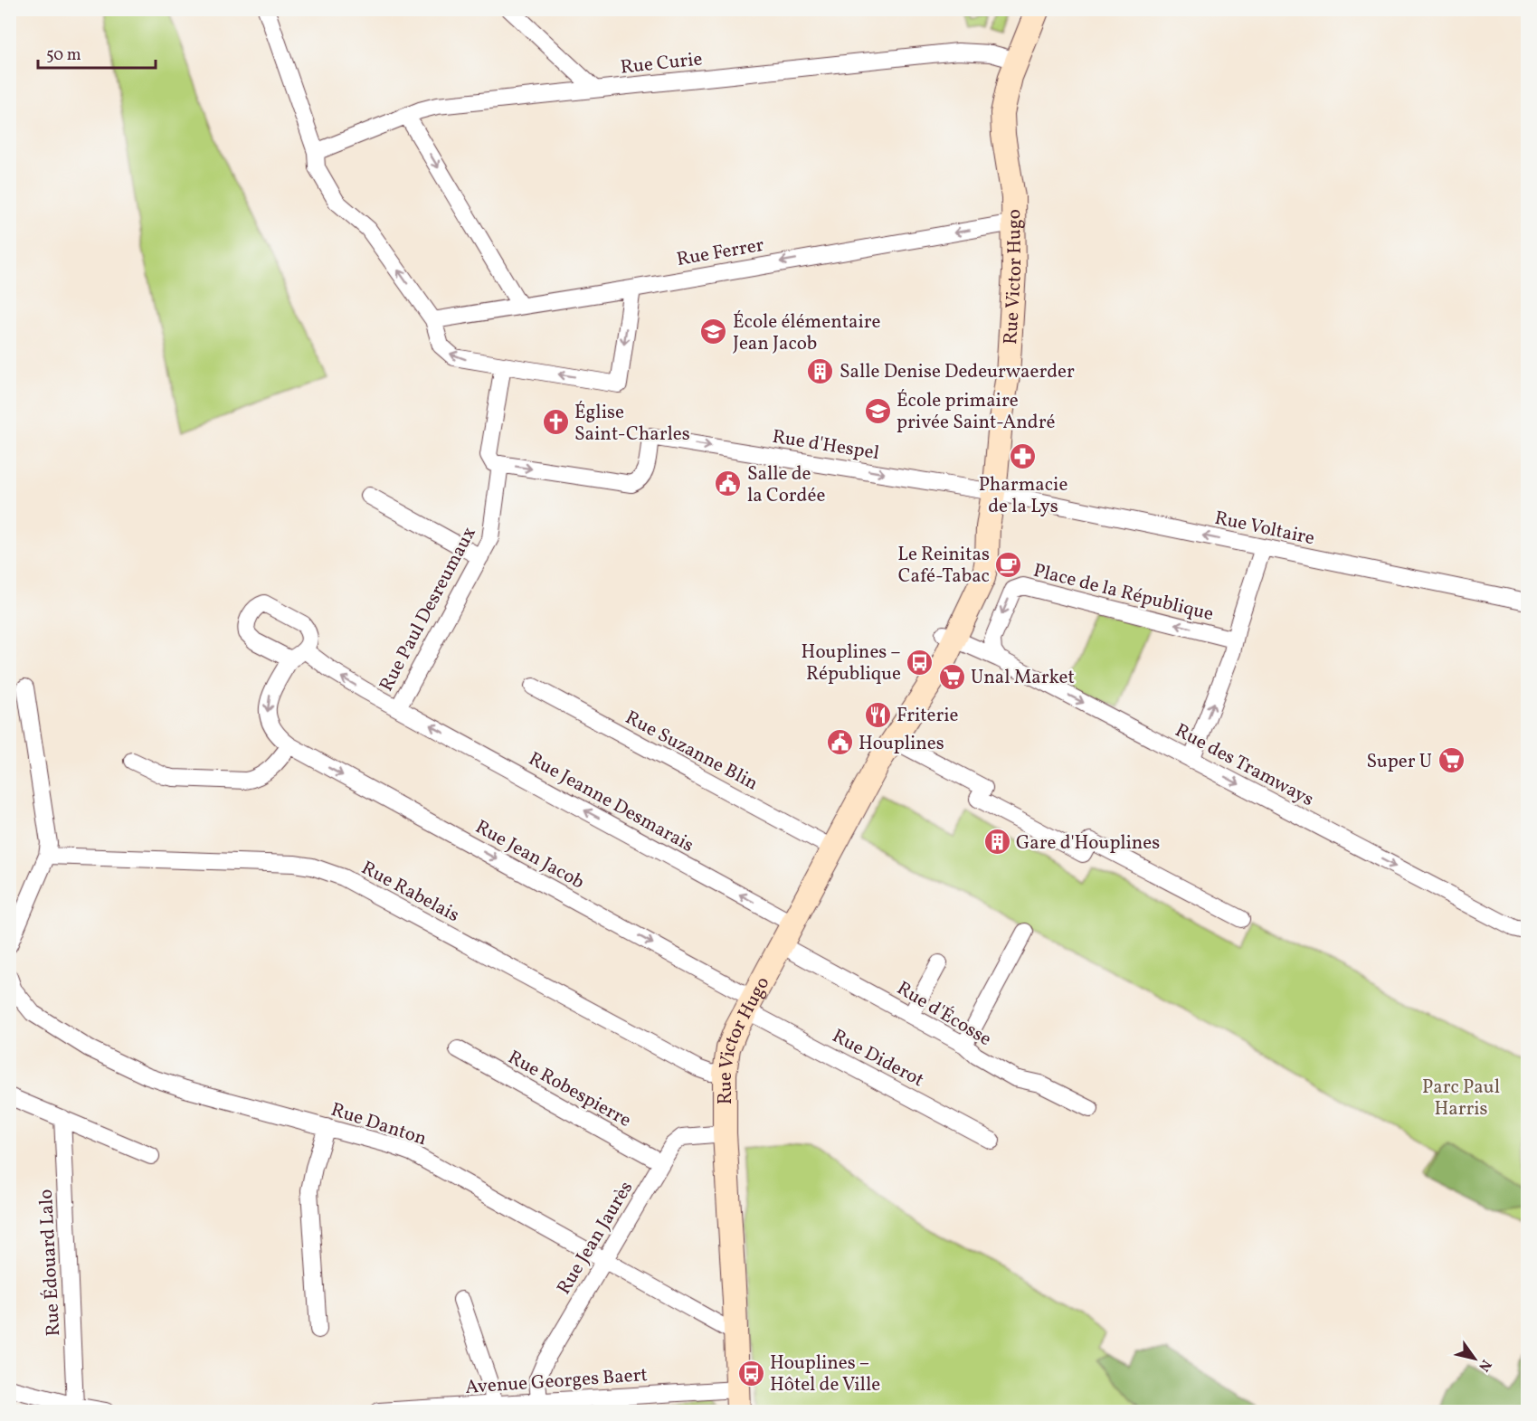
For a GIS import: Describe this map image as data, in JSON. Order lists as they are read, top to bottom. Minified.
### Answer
{"streets":{"main road":["Rue Victor Hugo"],"street":["Rue Curie","Rue Ferrer","Rue d'Hespel","Rue Voltaire","Place de la République","Rue Paul Desreumaux","Rue Suzanne Blin","Rue des Tramways","Rue Jeanne Desmarais","Rue Jean Jacob","Rue Rabelais","Rue d'Écosse","Rue Diderot","Rue Robespierre","Rue Danton","Rue Jean Jaurès","Rue Édouard Lalo","Avenue Georges Baert"]},"crossings":[["Rue Curie","Rue Victor Hugo"],["Rue Ferrer","Rue Victor Hugo"],["Rue Victor Hugo","Rue d'Hespel"],["Rue Victor Hugo","Rue Voltaire"],["Rue Victor Hugo","Rue Suzanne Blin"],["Rue Victor Hugo","Rue des Tramways"],["Rue Victor Hugo","Rue Jeanne Desmarais"],["Rue Victor Hugo","Rue Jean Jacob"],["Rue Victor Hugo","Rue Rabelais"],["Rue Victor Hugo","Rue d'Écosse"],["Rue Victor Hugo","Rue Diderot"],["Rue Victor Hugo","Rue Danton"],["Rue Victor Hugo","Rue Jean Jaurès"],["Rue Victor Hugo","Avenue Georges Baert"],["Rue d'Hespel","Rue Voltaire"],["Rue d'Hespel","Rue Paul Desreumaux"],["Place de la République","Rue des Tramways"],["Rue Paul Desreumaux","Rue Jeanne Desmarais"],["Rue Jeanne Desmarais","Rue Jean Jacob"],["Rue Jean Jacob","Rue Diderot"],["Rue Robespierre","Rue Jean Jaurès"],["Rue Danton","Rue Jean Jaurès"],["Rue Jean Jaurès","Avenue Georges Baert"]],"one_way":["Rue Ferrer","Rue d'Hespel","Rue Voltaire","Rue Jeanne Desmarais","Rue Jean Jacob"],"parks":["Parc Paul Harris"],"places":{"school or university":["École élémentaire Jean Jacob","École primaire privée Saint-André"],"building":["Salle Denise Dedeurwaerder","Gare d'Houplines"],"church":["Église Saint-Charles"],"pharmacy":["Pharmacie de la Lys"],"public building":["Salle de la Cordée","Houplines"],"cafe":["Le Reinitas Café-Tabac"],"bus stop":["Houplines – République","Houplines – Hôtel de Ville"],"supermarket":["Unal Market","Super U"],"restaurant":["Friterie"]},"scale_bar":"50 m","north":"bottom right"}
